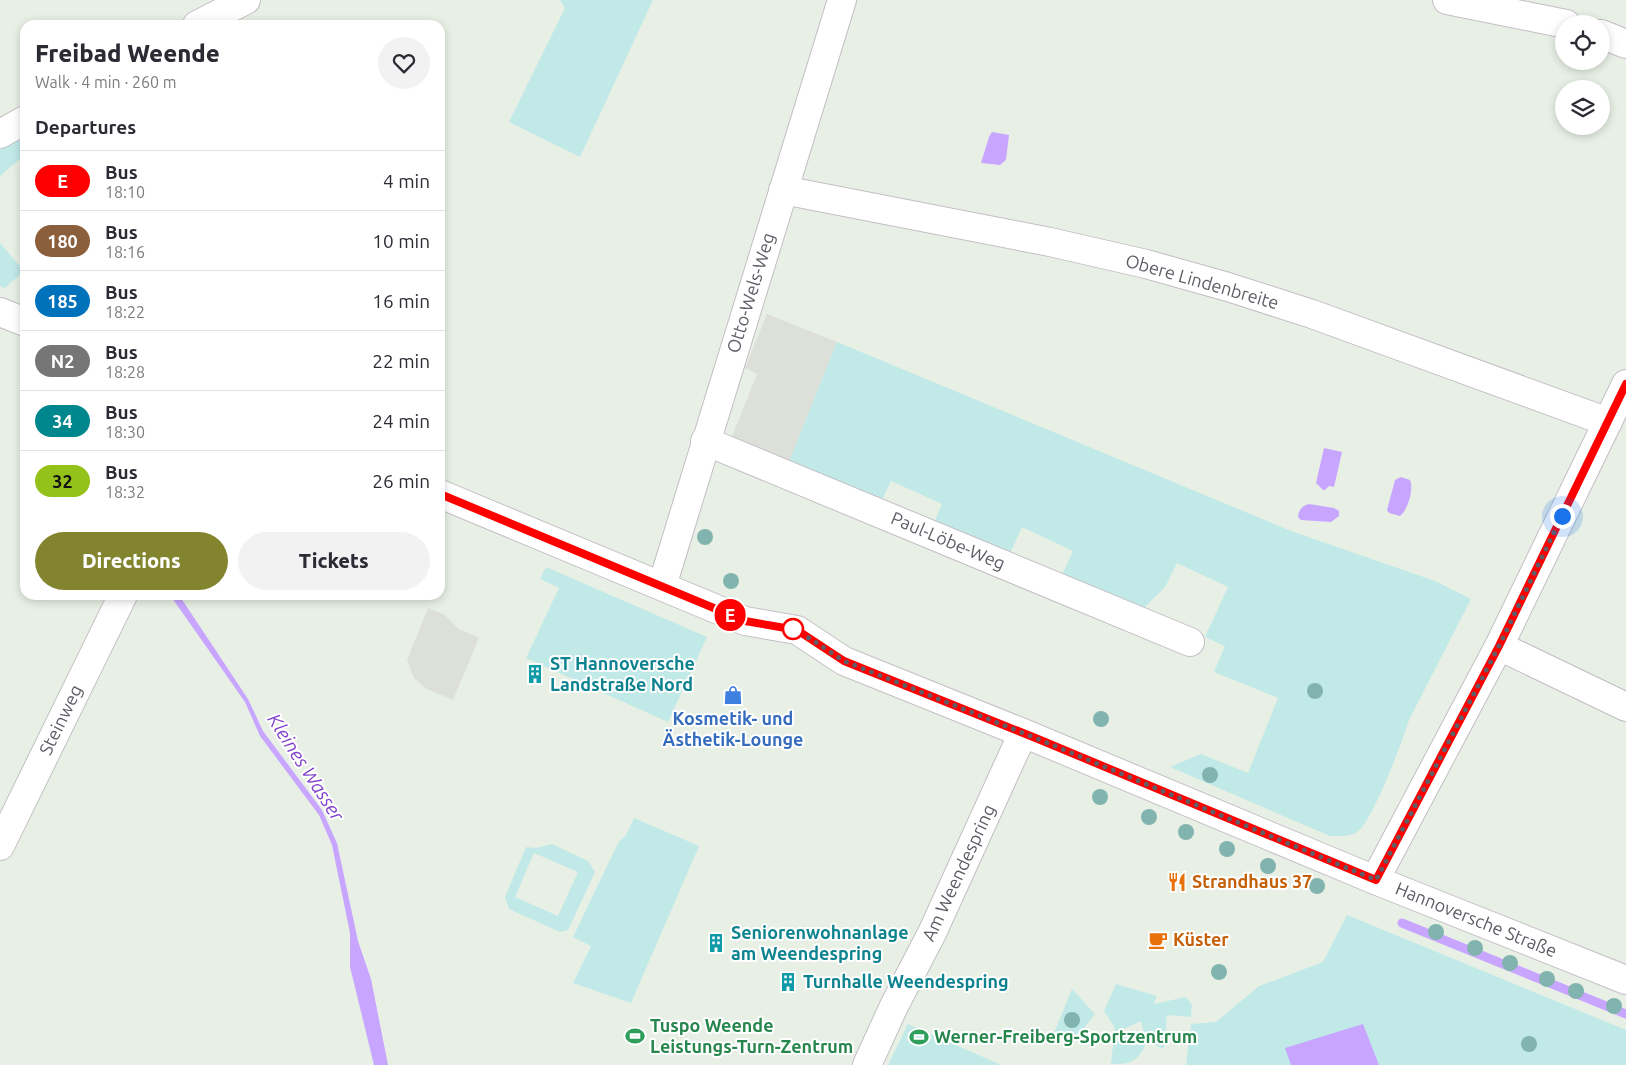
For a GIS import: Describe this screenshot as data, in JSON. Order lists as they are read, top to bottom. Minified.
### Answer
{"streets":{"street":["Obere Lindenbreite","Otto-Wels-Weg","Paul-Löbe-Weg","Steinweg","Am Weendespring","Hannoversche Straße"]},"crossings":[["Obere Lindenbreite","Otto-Wels-Weg"],["Otto-Wels-Weg","Paul-Löbe-Weg"],["Otto-Wels-Weg","Hannoversche Straße"],["Am Weendespring","Hannoversche Straße"]],"water":["Kleines Wasser"],"places":{"building":["ST Hannoversche Landstraße Nord","Seniorenwohnanlage am Weendespring","Turnhalle Weendespring"],"shop":["Kosmetik- und Ästhetik-Lounge"],"restaurant":["Strandhaus 37"],"cafe":["Küster"],"sports":["Tuspo Weende Leistungs-Turn-Zentrum","Werner-Freiberg-Sportzentrum"]},"lines":["bus line E"],"page":{"on_map":"E","heading":[["Freibad Weende","Walk · 4 min · 260 m"],"Departures"],"list":[{"mark":"E","name":"Bus","note":"18:10","value":"4 min"},{"mark":"180","name":"Bus","note":"18:16","value":"10 min"},{"mark":"185","name":"Bus","note":"18:22","value":"16 min"},{"mark":"N2","name":"Bus","note":"18:28","value":"22 min"},{"mark":"34","name":"Bus","note":"18:30","value":"24 min"},{"mark":"32","name":"Bus","note":"18:32","value":"26 min"}],"buttons":["Directions","Tickets"]}}
